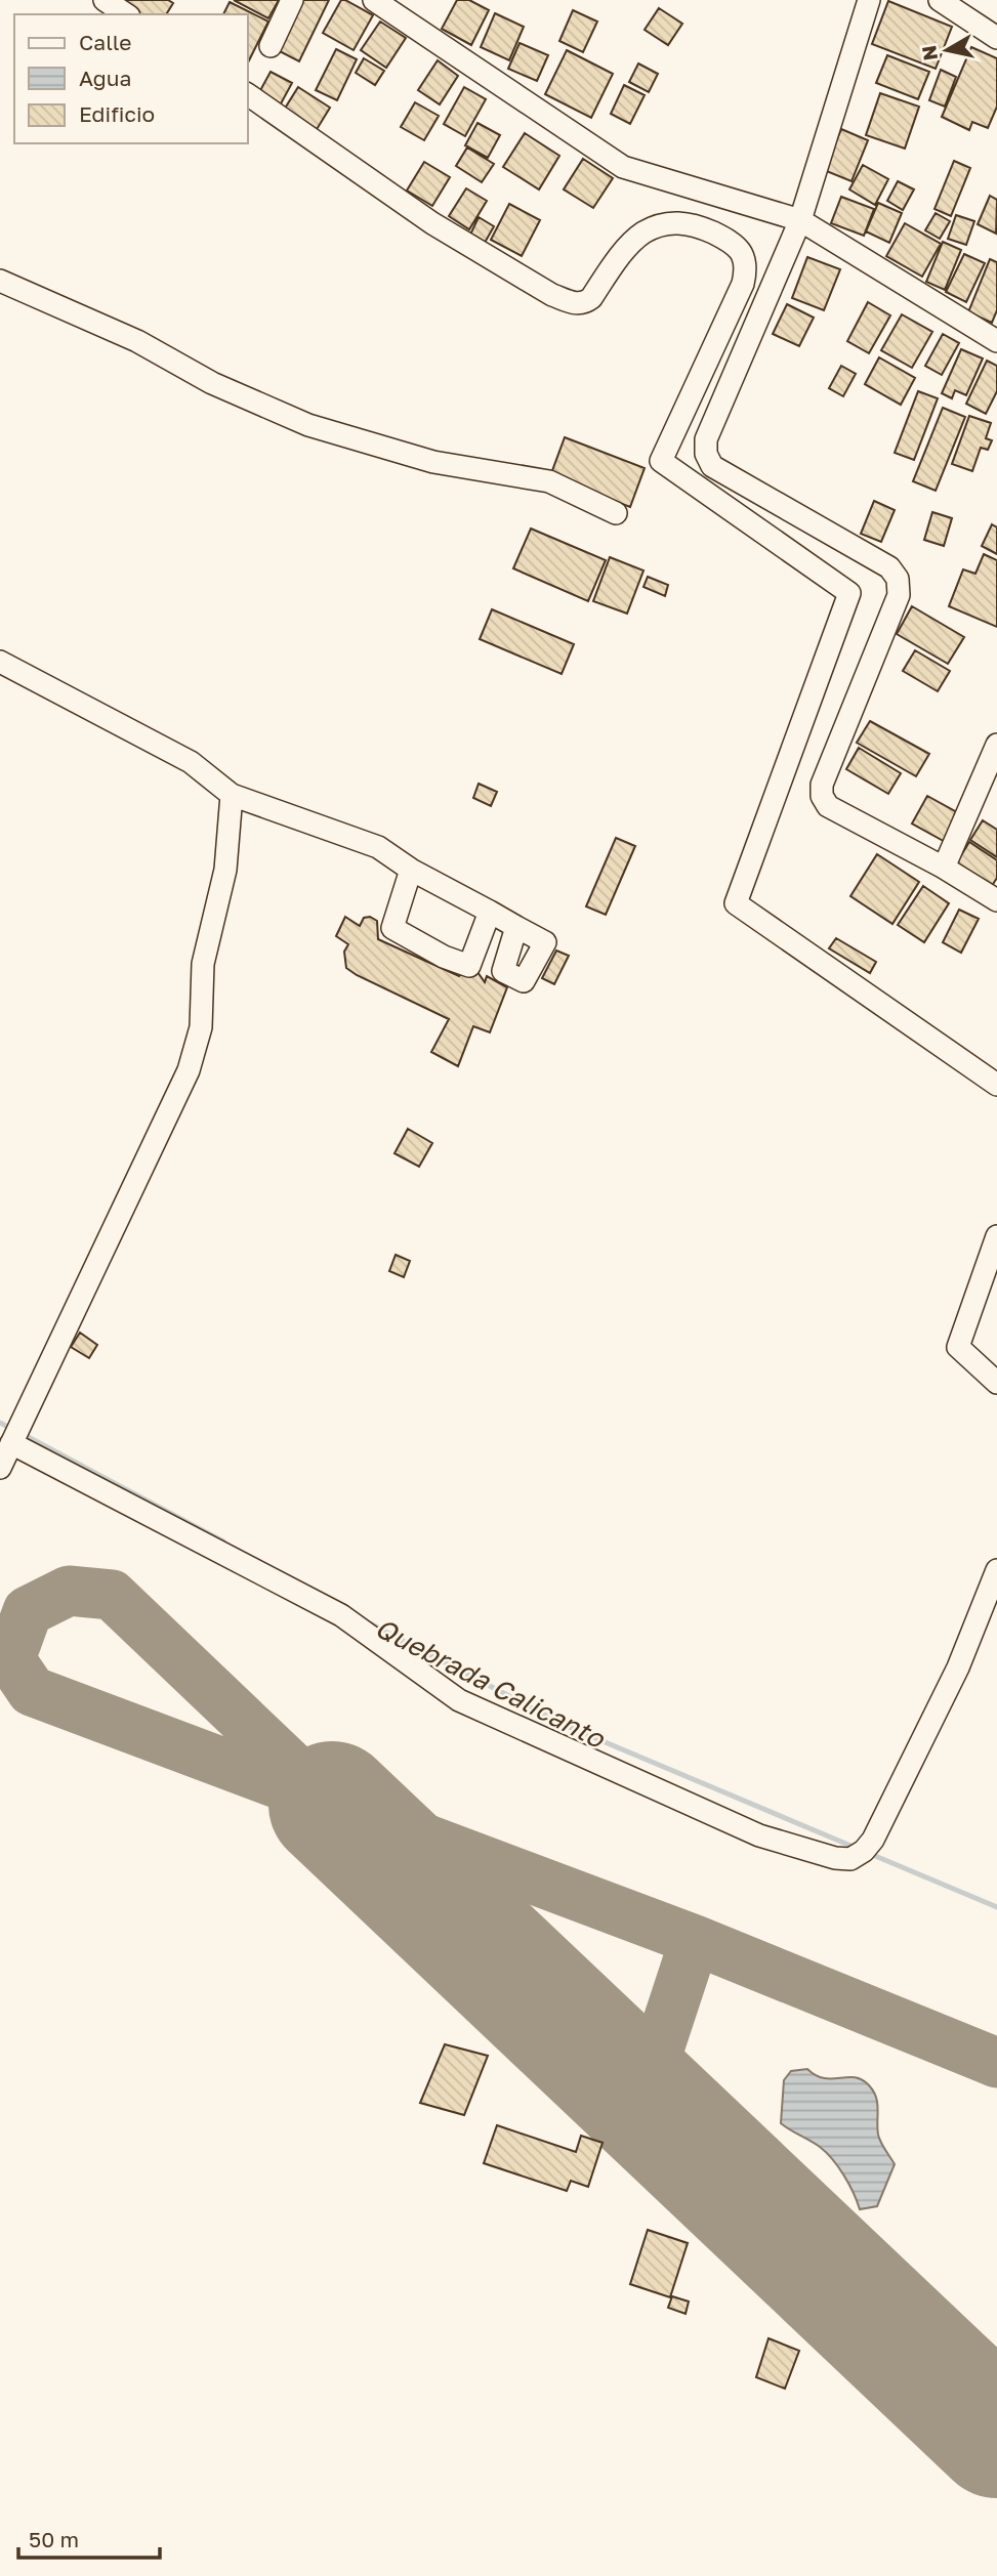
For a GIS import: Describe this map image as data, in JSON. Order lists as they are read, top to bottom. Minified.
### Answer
{"water":["Quebrada Calicanto"],"legend":["Calle","Agua","Edificio"],"scale_bar":"50 m","north":"left"}
